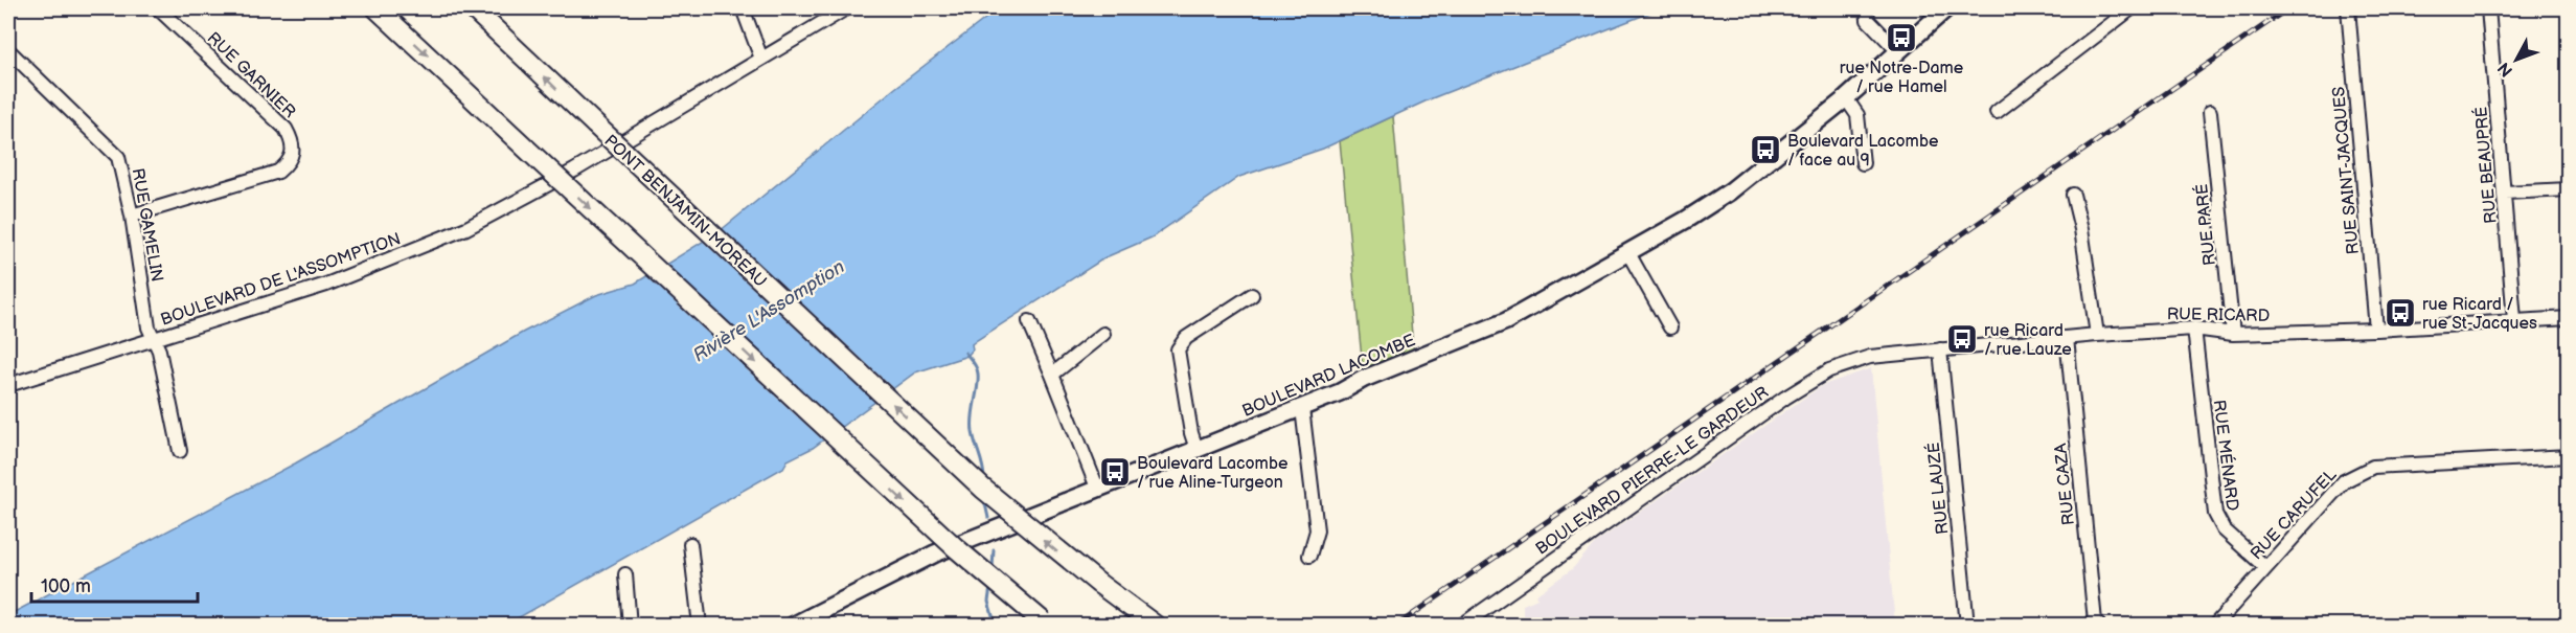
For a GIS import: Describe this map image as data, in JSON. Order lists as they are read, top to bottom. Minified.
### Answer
{"streets":{"highway":["PONT BENJAMIN-MOREAU"],"main road":["BOULEVARD LACOMBE"],"street":["RUE GARNIER","RUE BEAUPRÉ","RUE SAINT-JACQUES","RUE GAMELIN","RUE PARÉ","BOULEVARD DE L'ASSOMPTION","RUE RICARD","RUE MÉNARD","BOULEVARD PIERRE-LE GARDEUR","RUE CAZA","RUE LAUZÉ","RUE CARUFEL"]},"crossings":[["RUE GARNIER","RUE GAMELIN"],["RUE BEAUPRÉ","RUE RICARD"],["RUE SAINT-JACQUES","RUE RICARD"],["RUE GAMELIN","BOULEVARD DE L'ASSOMPTION"],["RUE PARÉ","RUE RICARD"],["RUE RICARD","RUE MÉNARD"],["RUE RICARD","BOULEVARD PIERRE-LE GARDEUR"],["RUE RICARD","RUE CAZA"],["RUE RICARD","RUE LAUZÉ"],["RUE MÉNARD","RUE CARUFEL"]],"water":["Rivière L'Assomption"],"places":{"bus stop":["rue Notre-Dame / rue Hamel","Boulevard Lacombe / face au 9","rue Ricard / rue St-Jacques","rue Ricard / rue Lauze","Boulevard Lacombe / rue Aline-Turgeon"]},"scale_bar":"100 m","north":"bottom left"}
